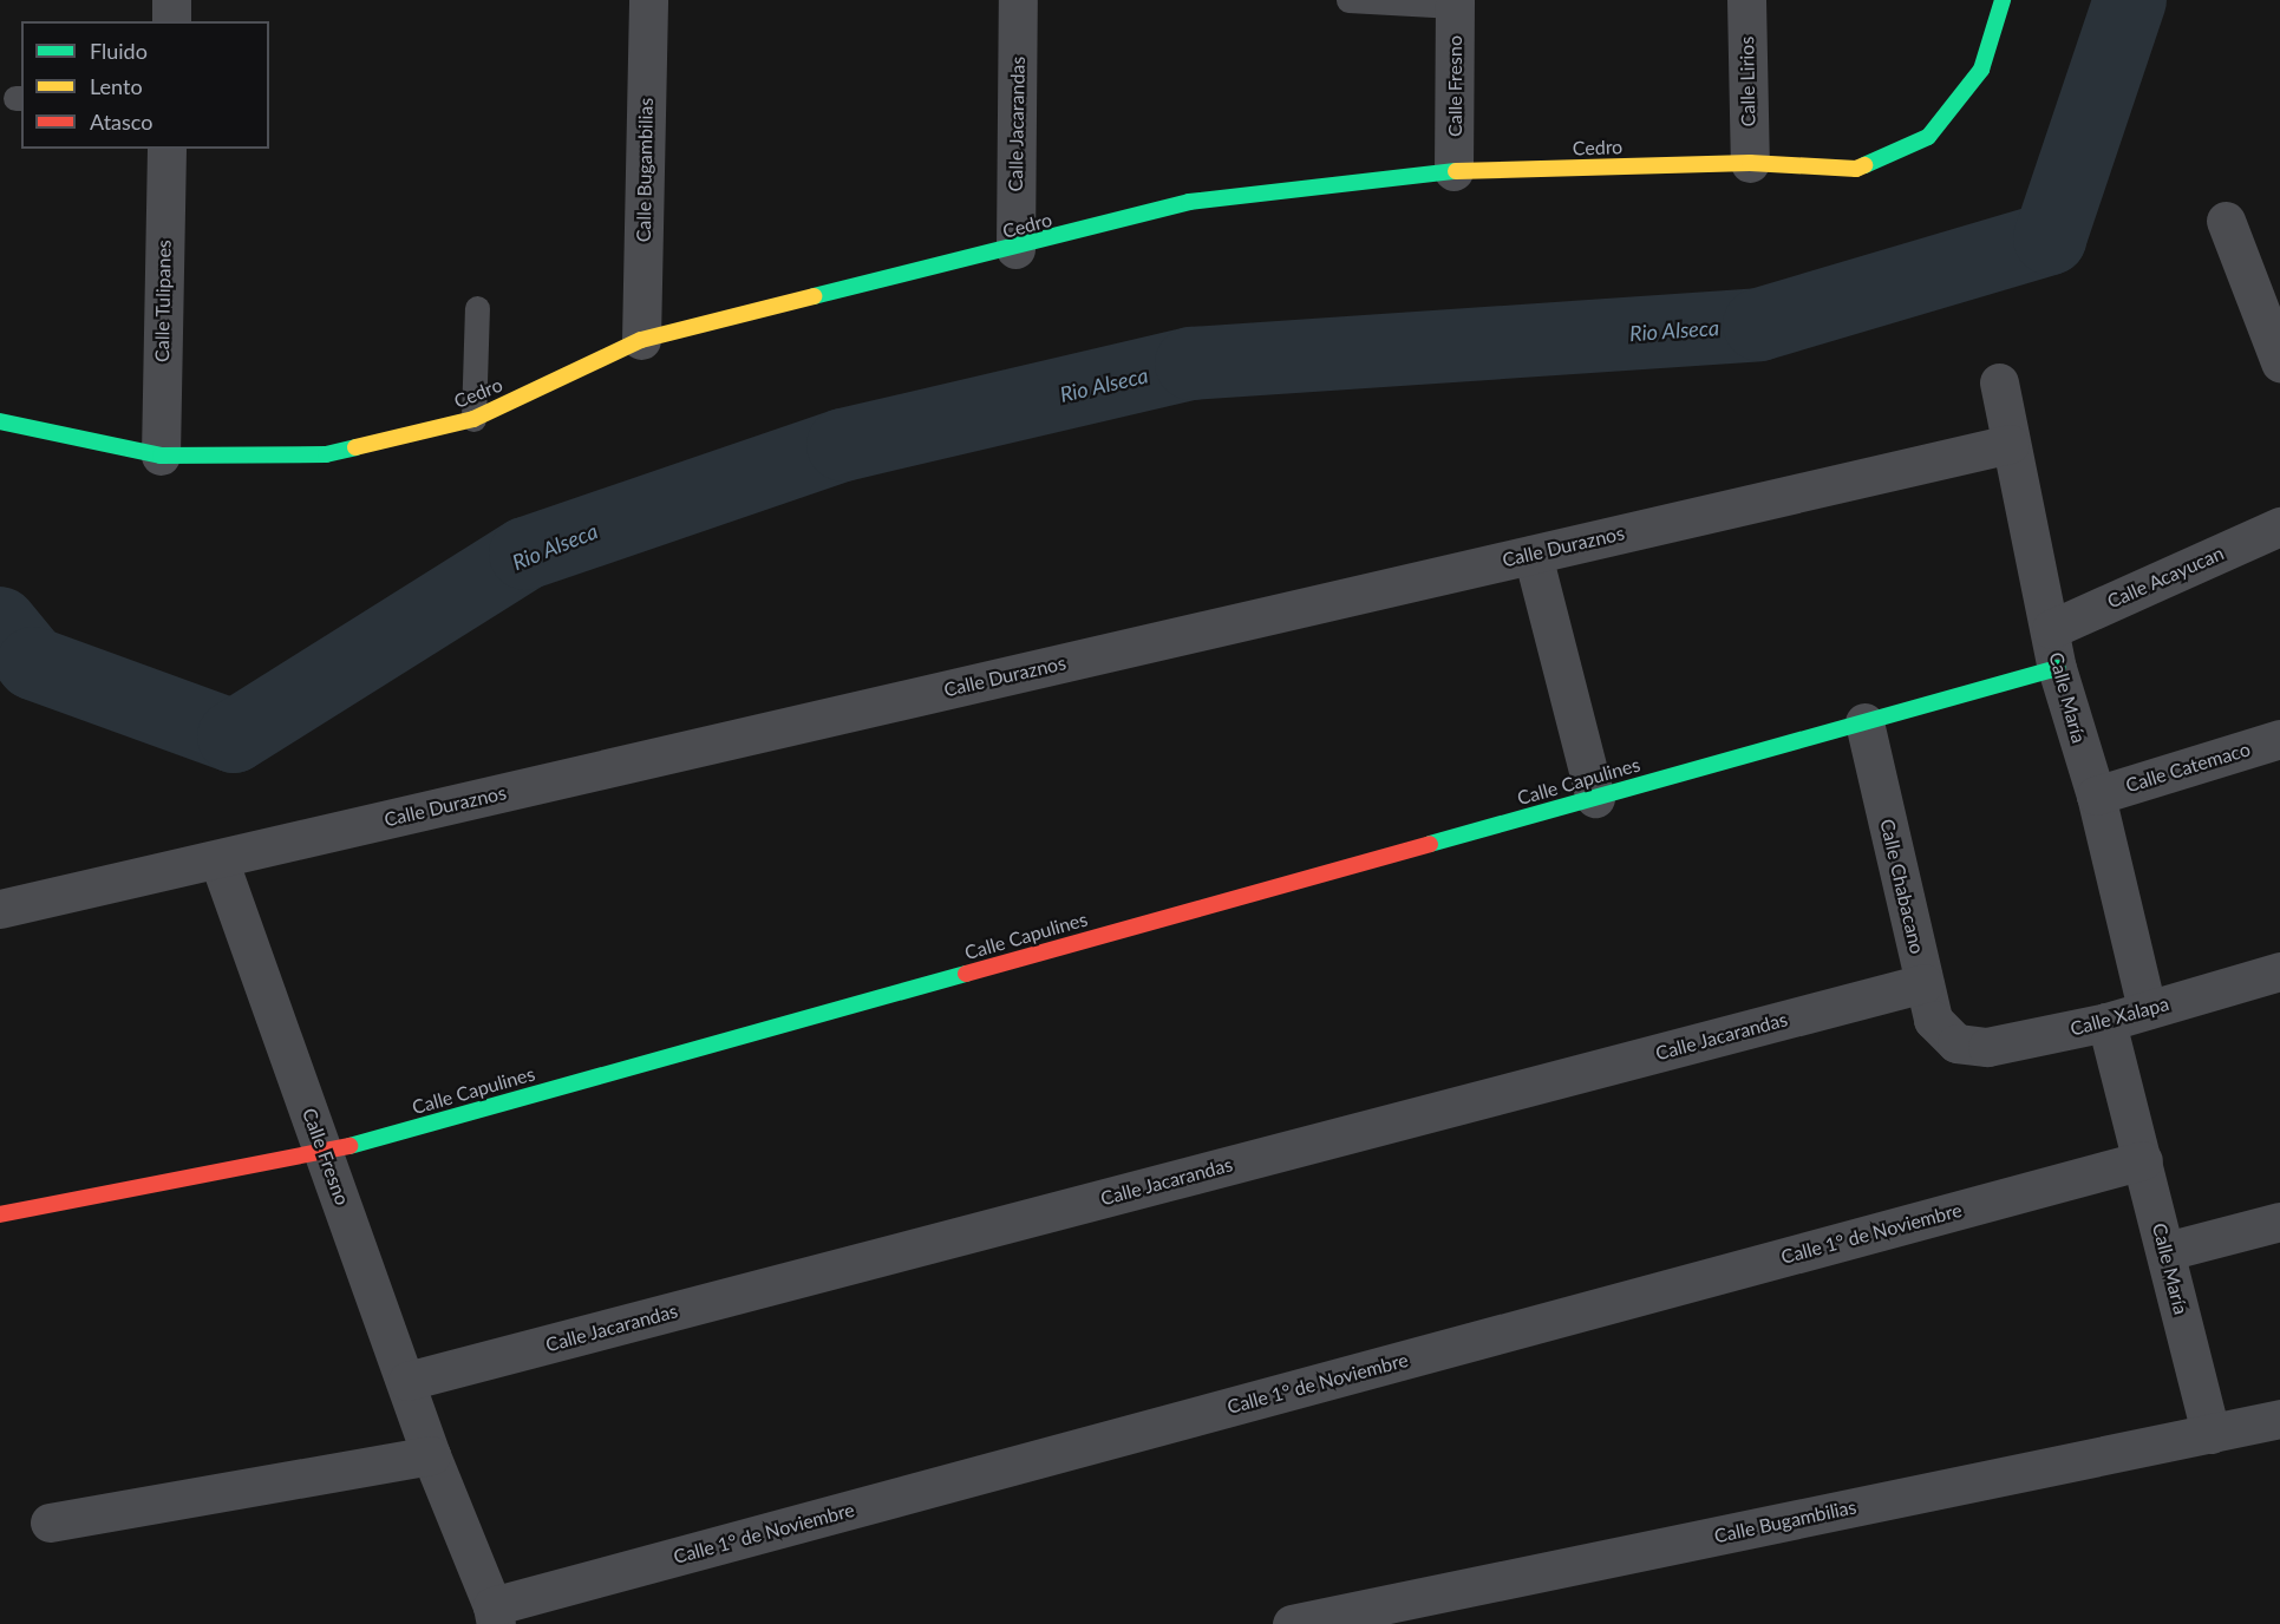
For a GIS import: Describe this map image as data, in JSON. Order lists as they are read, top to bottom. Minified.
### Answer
{"streets":{"street":["Calle Lirios","Calle Fresno","Calle Jacarandas","Cedro","Calle Bugambilias","Calle Tulipanes","Calle Duraznos","Calle Acayucan","Calle María","Calle Catemaco","Calle Capulines","Calle Chabacano","Calle Xalapa","Calle 1° de Noviembre"]},"crossings":[["Calle Lirios","Cedro"],["Calle Fresno","Calle Jacarandas"],["Calle Fresno","Cedro"],["Calle Fresno","Calle Duraznos"],["Calle Fresno","Calle Capulines"],["Calle Fresno","Calle 1° de Noviembre"],["Calle Jacarandas","Cedro"],["Calle Jacarandas","Calle Chabacano"],["Cedro","Calle Bugambilias"],["Cedro","Calle Tulipanes"],["Calle Bugambilias","Calle María"],["Calle Duraznos","Calle María"],["Calle Acayucan","Calle María"],["Calle María","Calle Catemaco"],["Calle María","Calle Capulines"],["Calle María","Calle Xalapa"],["Calle María","Calle 1° de Noviembre"],["Calle Capulines","Calle Chabacano"],["Calle Chabacano","Calle Xalapa"]],"water":["Rio Alseca"],"legend":["Fluido","Lento","Atasco"]}
